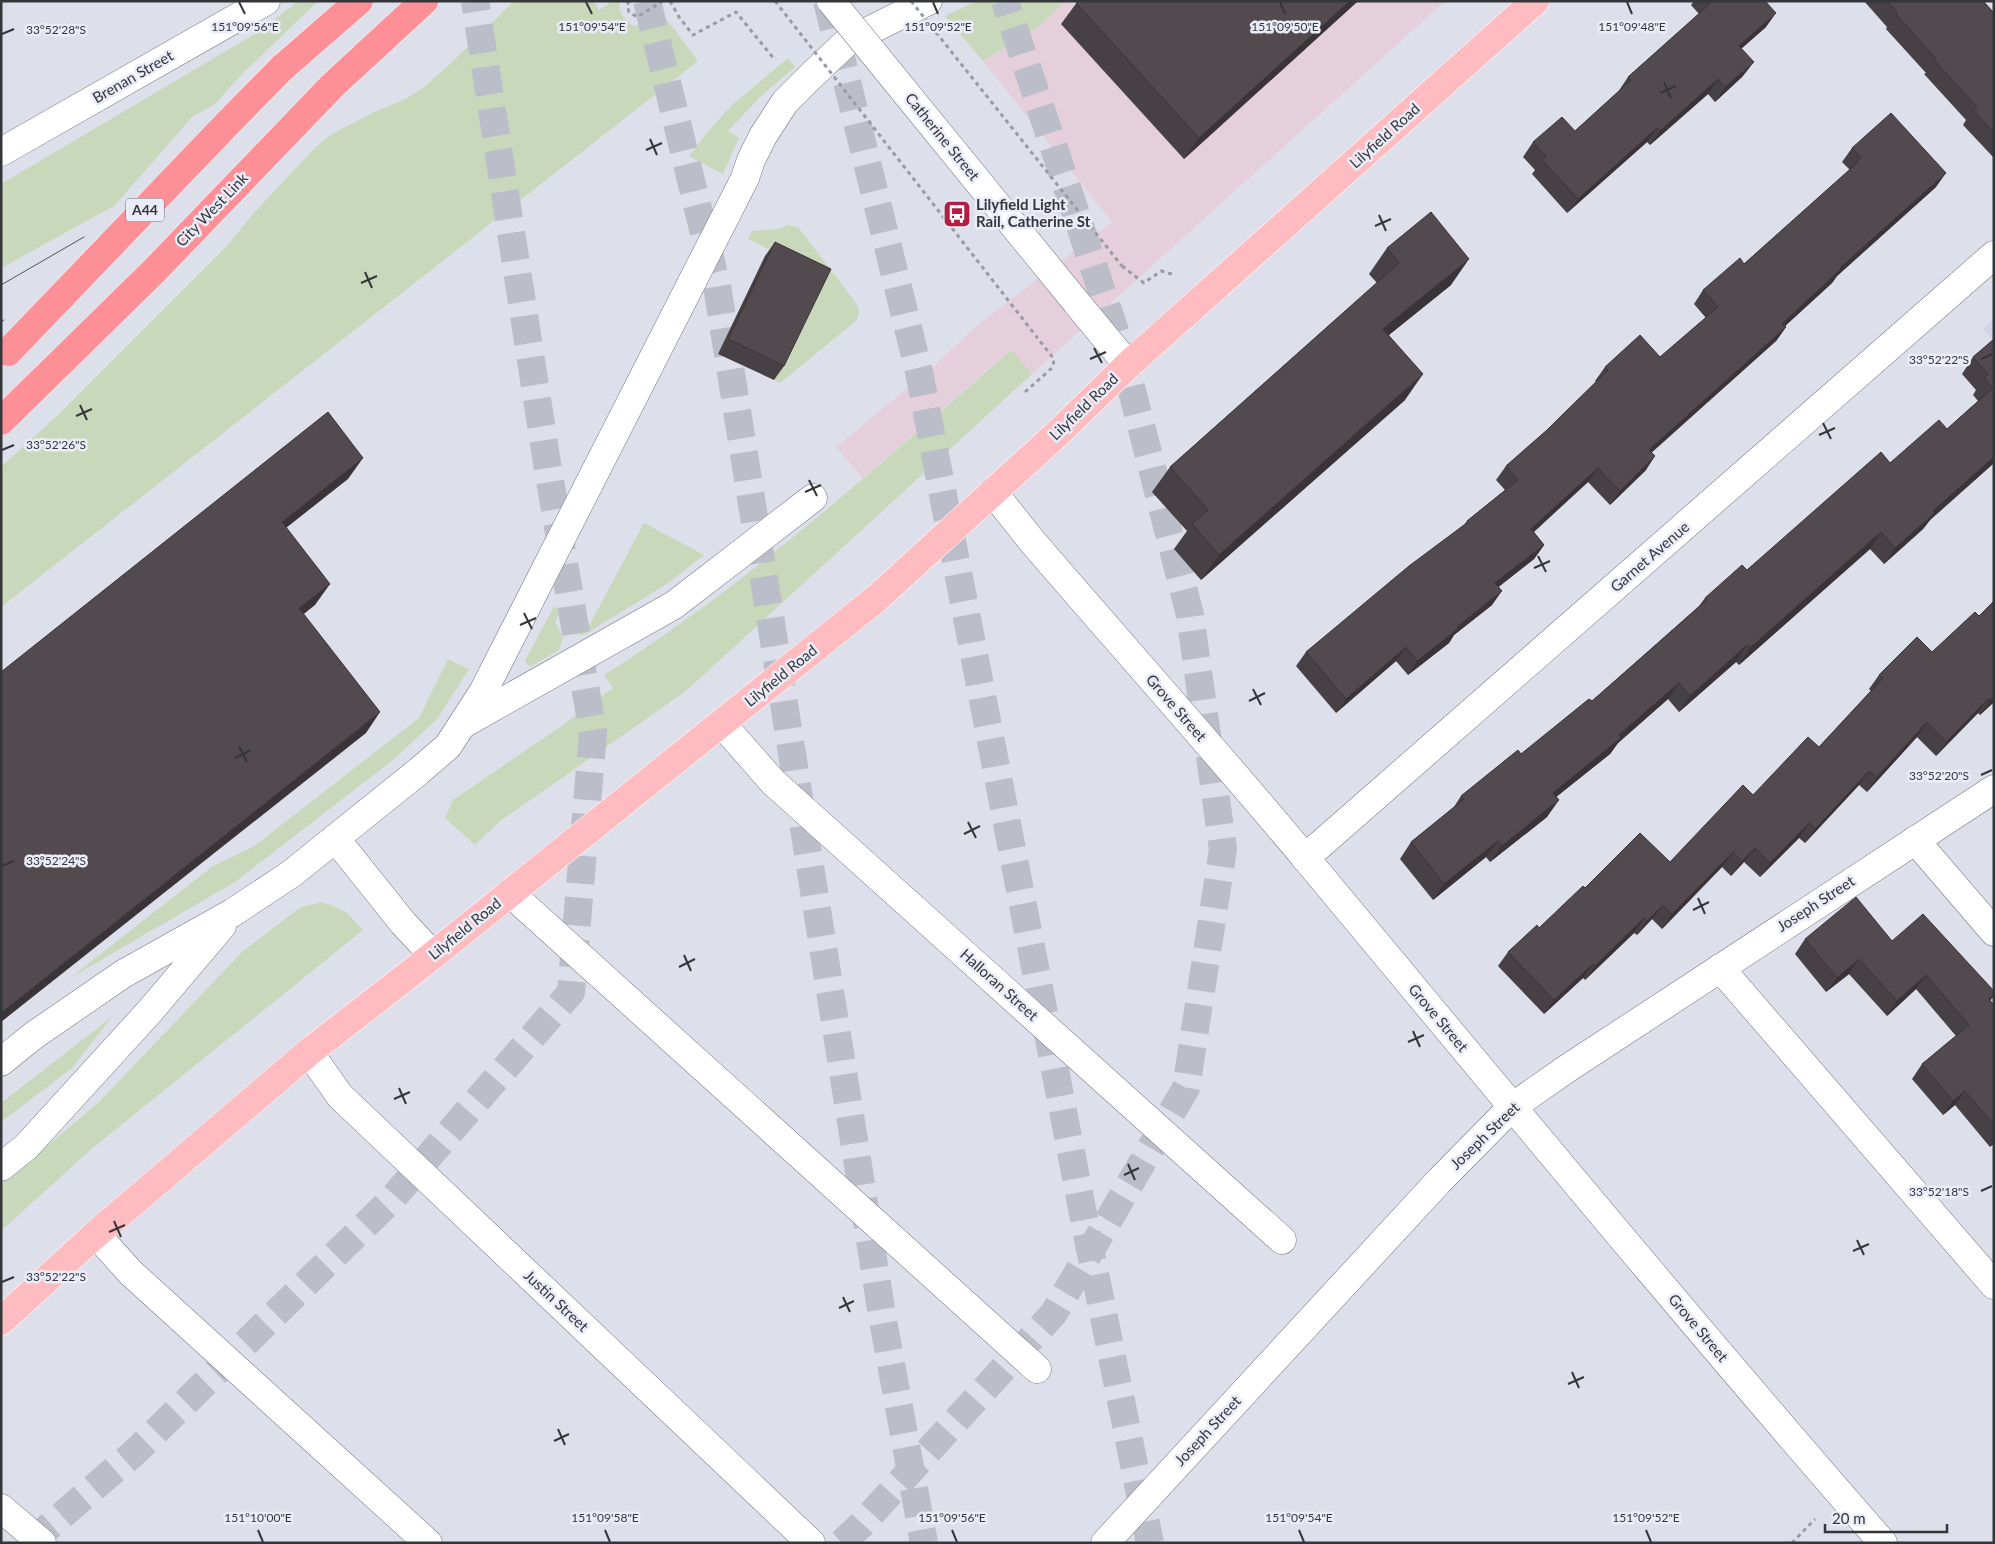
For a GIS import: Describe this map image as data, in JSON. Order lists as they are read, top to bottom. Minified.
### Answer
{"streets":{"highway":["A44","City West Link"],"main road":["Lilyfield Road"],"street":["Brenan Street","Catherine Street","Garnet Avenue","Grove Street","Joseph Street","Halloran Street","Justin Street"]},"crossings":[["Lilyfield Road","Catherine Street"],["Lilyfield Road","Grove Street"],["Lilyfield Road","Halloran Street"],["Lilyfield Road","Justin Street"],["Garnet Avenue","Grove Street"],["Grove Street","Joseph Street"]],"places":{"bus stop":["Lilyfield Light Rail, Catherine St"]},"scale_bar":"20 m","coordinates":["151°09'56\"E","151°09'54\"E","151°09'52\"E","151°09'50\"E","151°09'48\"E","33°52'28\"S","33°52'22\"S","33°52'26\"S","33°52'20\"S","33°52'24\"S","33°52'18\"S","151°10'00\"E","151°09'58\"E"]}
